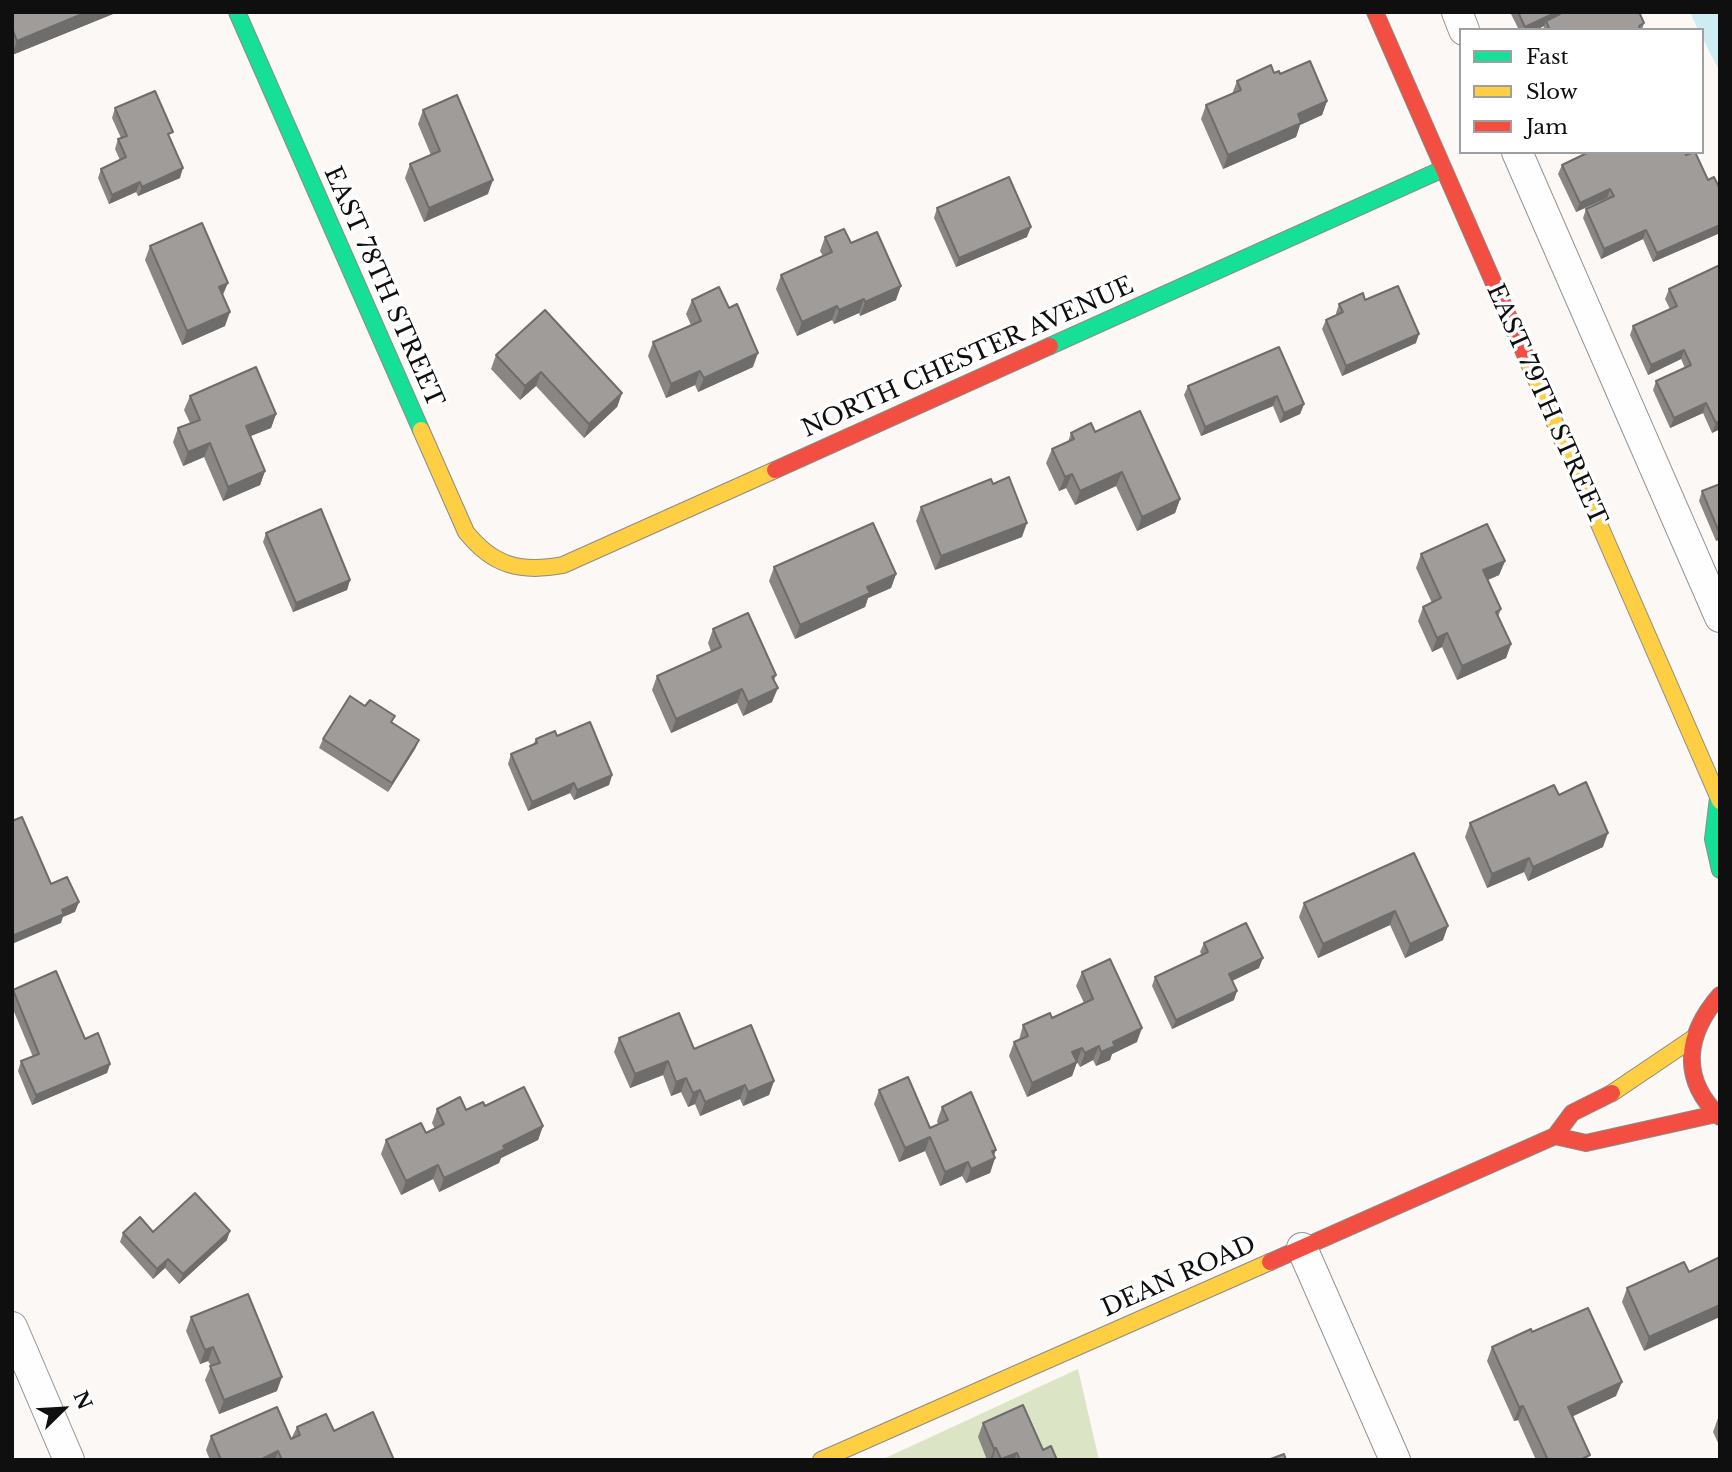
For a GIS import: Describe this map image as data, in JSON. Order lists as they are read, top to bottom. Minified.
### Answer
{"streets":{"street":["EAST 78TH STREET","NORTH CHESTER AVENUE","EAST 79TH STREET","DEAN ROAD"]},"crossings":[["EAST 78TH STREET","NORTH CHESTER AVENUE"],["NORTH CHESTER AVENUE","EAST 79TH STREET"]],"legend":["Fast","Slow","Jam"],"north":"top right"}
